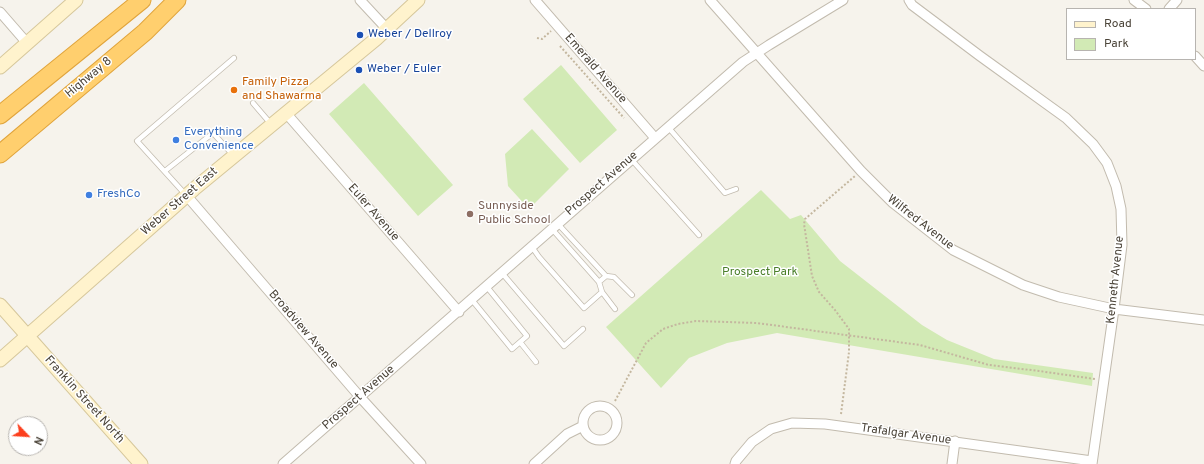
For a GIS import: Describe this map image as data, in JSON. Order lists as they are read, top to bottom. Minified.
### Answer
{"streets":{"highway":["Highway 8"],"main road":["Weber Street East","Franklin Street North"],"street":["Emerald Avenue","Prospect Avenue","Euler Avenue","Wilfred Avenue","Kenneth Avenue","Broadview Avenue","Trafalgar Avenue"]},"crossings":[["Emerald Avenue","Prospect Avenue"],["Prospect Avenue","Euler Avenue"],["Prospect Avenue","Wilfred Avenue"],["Prospect Avenue","Broadview Avenue"],["Weber Street East","Euler Avenue"],["Weber Street East","Broadview Avenue"],["Weber Street East","Franklin Street North"],["Wilfred Avenue","Kenneth Avenue"],["Kenneth Avenue","Trafalgar Avenue"]],"parks":["Prospect Park"],"places":["Weber / Dellroy","Weber / Euler","Family Pizza and Shawarma","Everything Convenience","FreshCo","Sunnyside Public School"],"legend":["Road","Park"],"north":"bottom right"}
